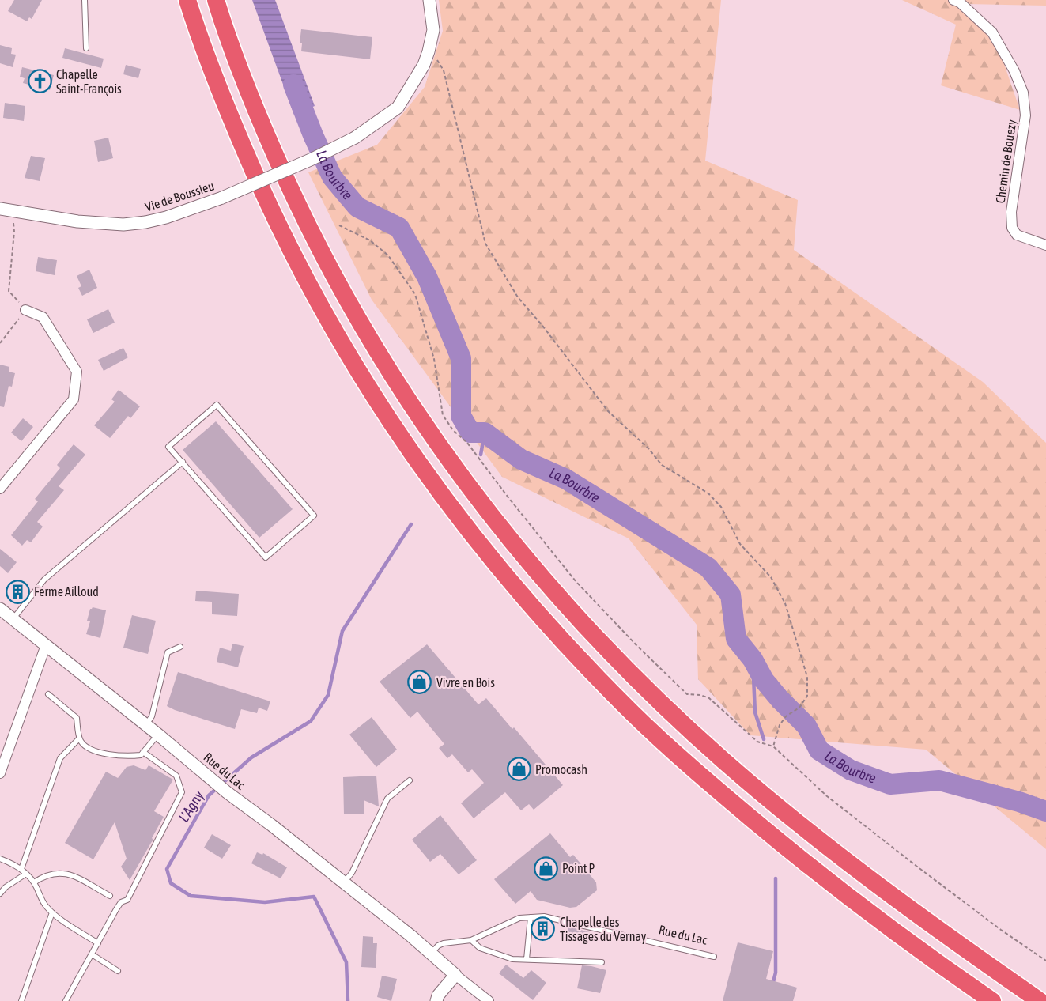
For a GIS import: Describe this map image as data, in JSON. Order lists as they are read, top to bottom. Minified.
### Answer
{"streets":{"street":["Chemin de Bouezy","Vie de Boussieu","Rue du Lac"]},"water":["La Bourbre","L'Agny"],"places":{"church":["Chapelle Saint-François"],"building":["Ferme Ailloud","Chapelle des Tissages du Vernay"],"shop":["Vivre en Bois","Promocash","Point P"]}}
